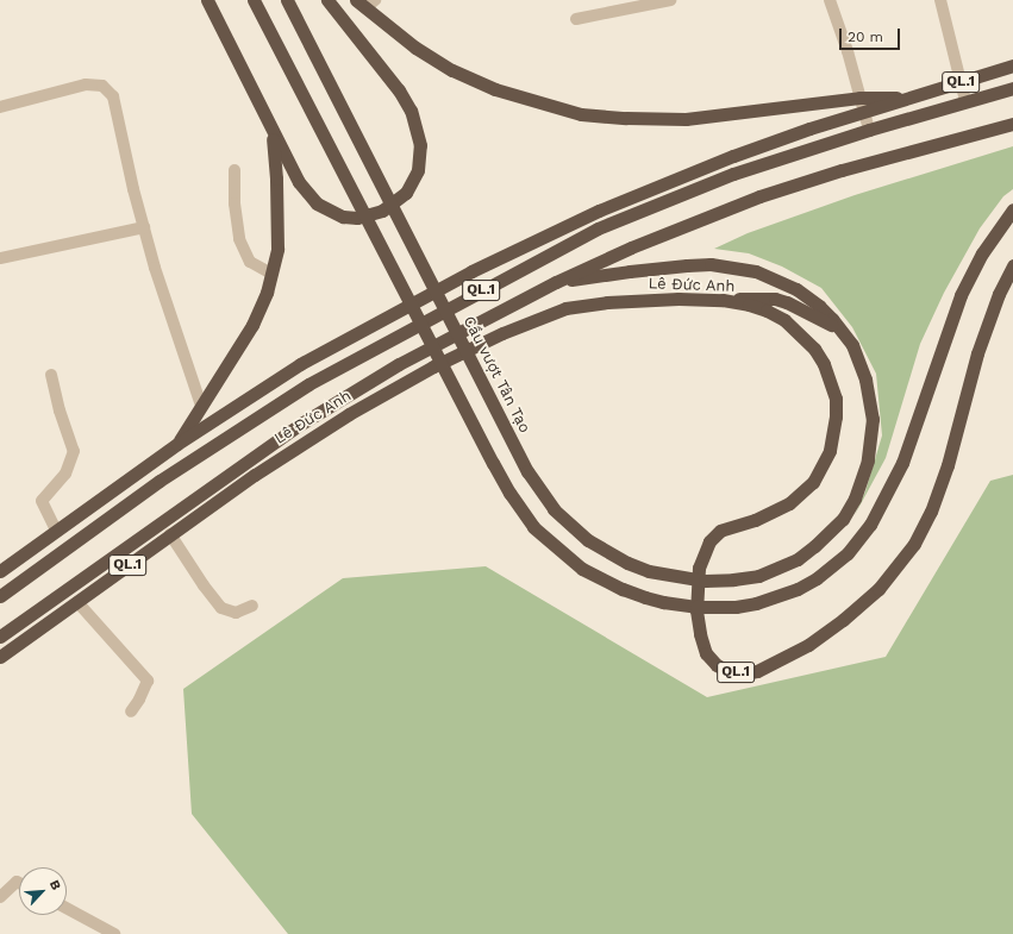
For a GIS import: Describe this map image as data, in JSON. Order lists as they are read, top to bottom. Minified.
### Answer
{"streets":{"highway":["QL.1","Lê Đức Anh","Cầu vượt Tân Tạo"]},"crossings":[["Lê Đức Anh","Cầu vượt Tân Tạo"]],"scale_bar":"20 m","north":"top right"}
